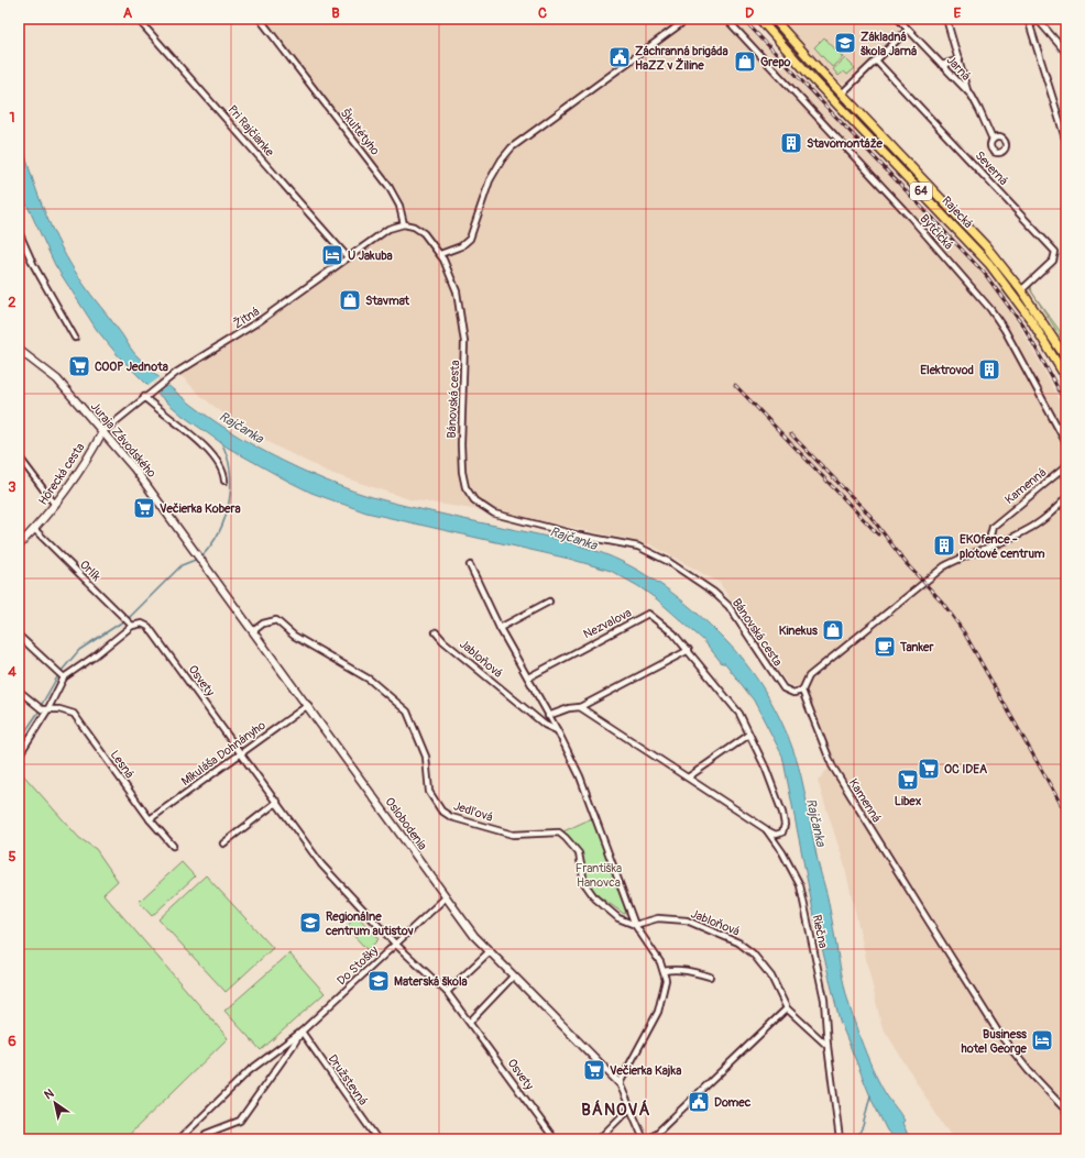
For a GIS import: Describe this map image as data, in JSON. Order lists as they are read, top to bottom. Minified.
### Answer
{"streets":{"main road":["64","Rajecká"],"street":["Jarná","Pri Rajčianke","Škultétyho","Severná","Bytčická","Žitná","Bánovská cesta","Juraja Závodského","Hôrecká cesta","Kamenná","Orlík","Nezvalova","Jabloňová","Osvety","Mikuláša Dohnányho","Lesná","Jedľová","Oslobodenia","Riečna","Do Stošky","Družstevná"]},"crossings":[["Pri Rajčianke","Žitná"],["Škultétyho","Žitná"],["Severná","Rajecká"],["Žitná","Juraja Závodského"],["Žitná","Hôrecká cesta"],["Bánovská cesta","Kamenná"],["Juraja Závodského","Hôrecká cesta"],["Juraja Závodského","Oslobodenia"],["Hôrecká cesta","Orlík"],["Orlík","Osvety"],["Nezvalova","Jabloňová"],["Jabloňová","Jedľová"],["Jabloňová","Riečna"],["Osvety","Mikuláša Dohnányho"],["Osvety","Do Stošky"],["Mikuláša Dohnányho","Lesná"],["Mikuláša Dohnányho","Oslobodenia"],["Jedľová","Oslobodenia"],["Oslobodenia","Do Stošky"],["Do Stošky","Družstevná"]],"districts":["BÁNOVÁ"],"water":["Rajčanka"],"parks":["Františka Hanovca"],"places":{"school or university":["Základná škola Jarná","Regionálne centrum autistov","Materská škola"],"public building":["Záchranná brigáda HaZZ v Žiline","Domec"],"shop":["Grepo","Stavmat","Kinekus"],"building":["Stavomontáže","Elektrovod","EKOfence - plotové centrum"],"hotel":["U Jakuba","Business hotel George"],"supermarket":["COOP Jednota","Večierka Kobera","OC IDEA","Libex","Večierka Kajka"],"cafe":["Tanker"]},"north":"top left","grid":{"columns":["A","B","C","D","E"],"rows":["1","2","3","4","5","6"]}}
